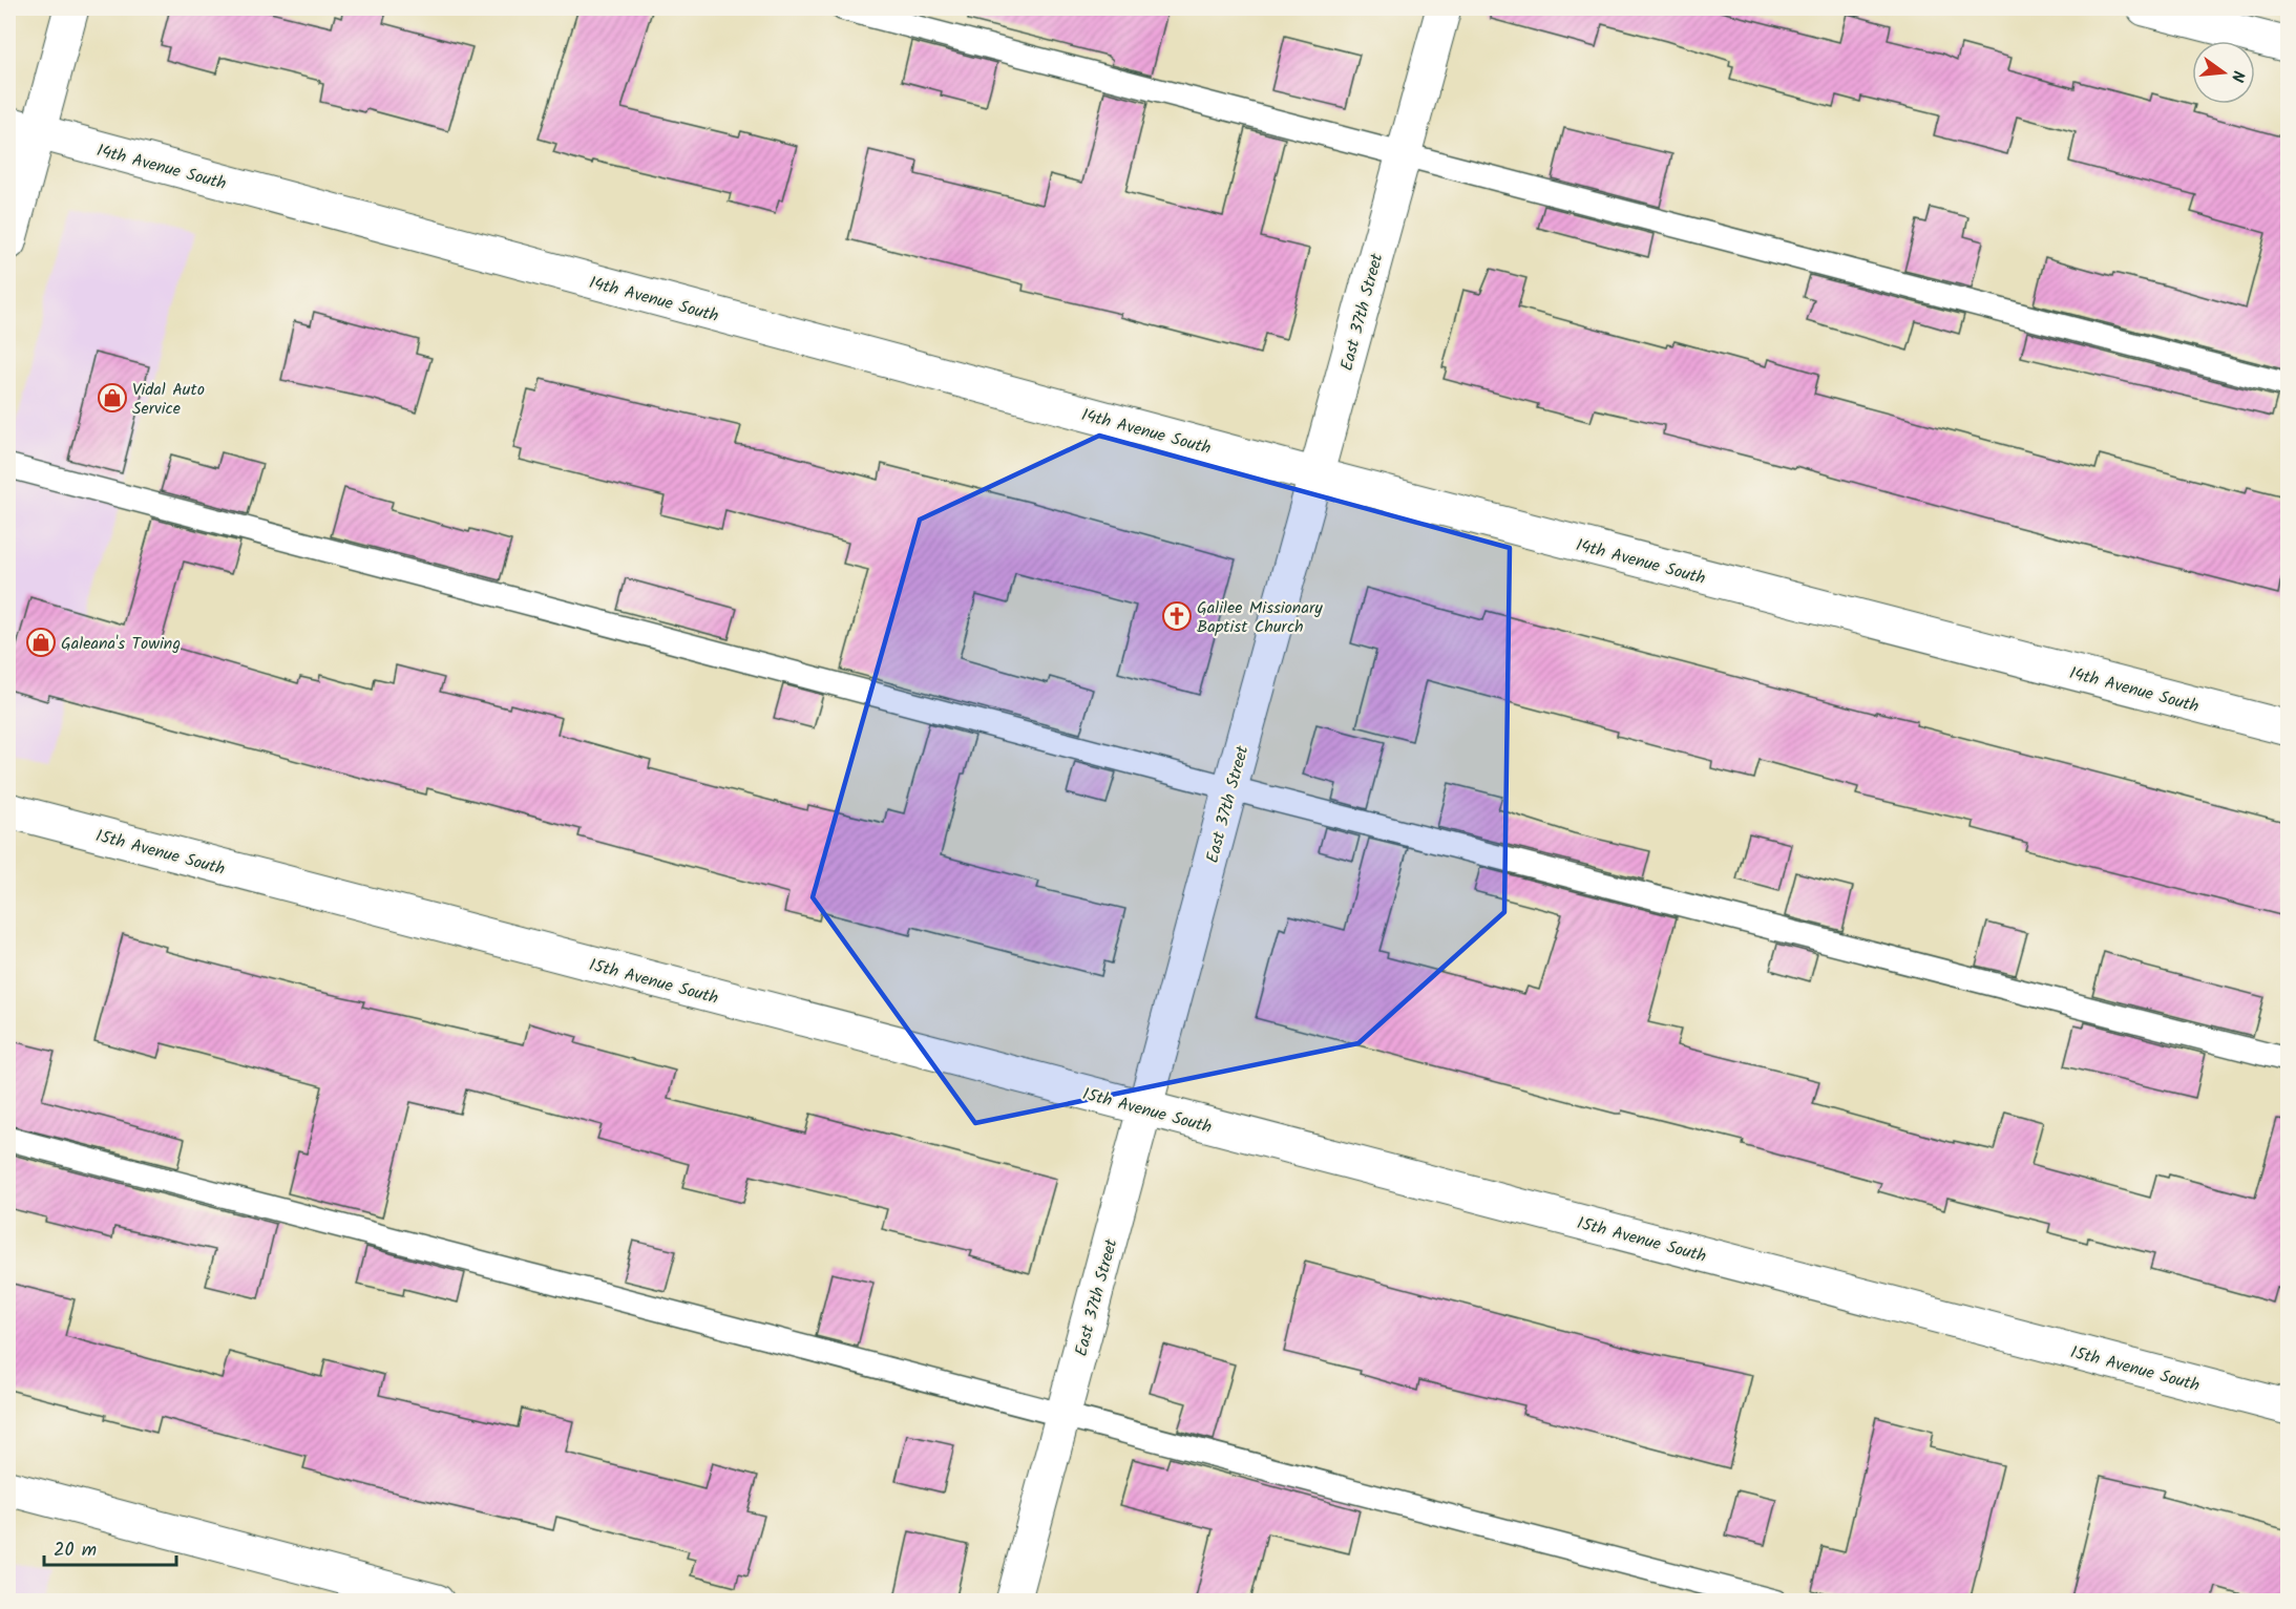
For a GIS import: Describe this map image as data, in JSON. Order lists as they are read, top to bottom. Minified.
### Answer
{"streets":{"street":["14th Avenue South","East 37th Street","15th Avenue South"]},"crossings":[["14th Avenue South","East 37th Street"],["East 37th Street","15th Avenue South"]],"places":{"shop":["Vidal Auto Service","Galeana's Towing"],"church":["Galilee Missionary Baptist Church"]},"scale_bar":"20 m","north":"right"}
